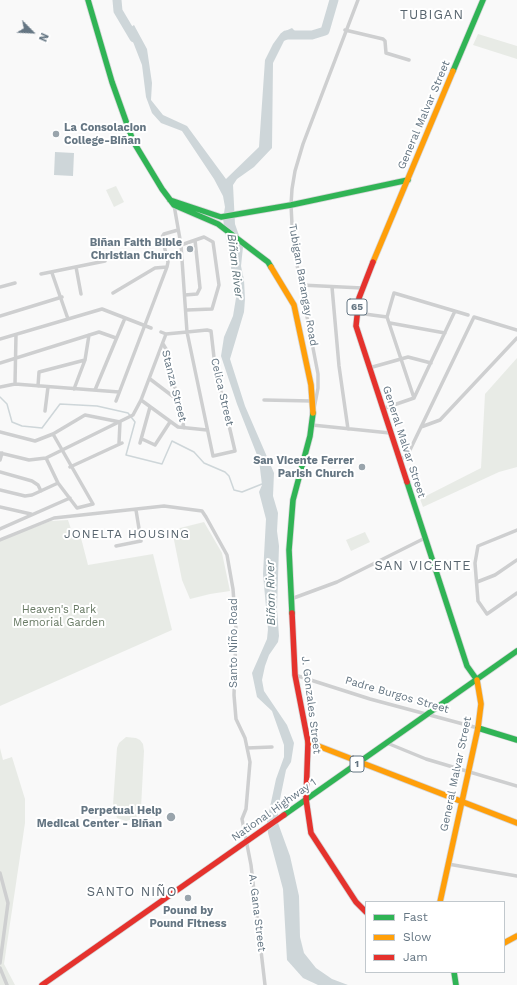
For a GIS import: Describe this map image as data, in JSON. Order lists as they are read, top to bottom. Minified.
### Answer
{"streets":{"main road":["General Malvar Street","65","Padre Burgos Street","J. Gonzales Street","1","National Highway 1"],"street":["Tubigan Barangay Road","Stanza Street","Celica Street","Santo Niño Road","A. Gana Street"]},"crossings":[["General Malvar Street","Padre Burgos Street"],["General Malvar Street","National Highway 1"],["Tubigan Barangay Road","J. Gonzales Street"],["Santo Niño Road","National Highway 1"],["Santo Niño Road","A. Gana Street"],["Padre Burgos Street","J. Gonzales Street"],["Padre Burgos Street","National Highway 1"],["J. Gonzales Street","National Highway 1"],["National Highway 1","A. Gana Street"]],"districts":["TUBIGAN","JONELTA HOUSING","SAN VICENTE","SANTO NIÑO"],"water":["Biñan River"],"parks":["Heaven's Park Memorial Garden"],"places":["La Consolacion College-Biñan","Biñan Faith Bible Christian Church","San Vicente Ferrer Parish Church","Perpetual Help Medical Center - Biñan","Pound by Pound Fitness"],"legend":["Fast","Slow","Jam"],"north":"bottom right"}
